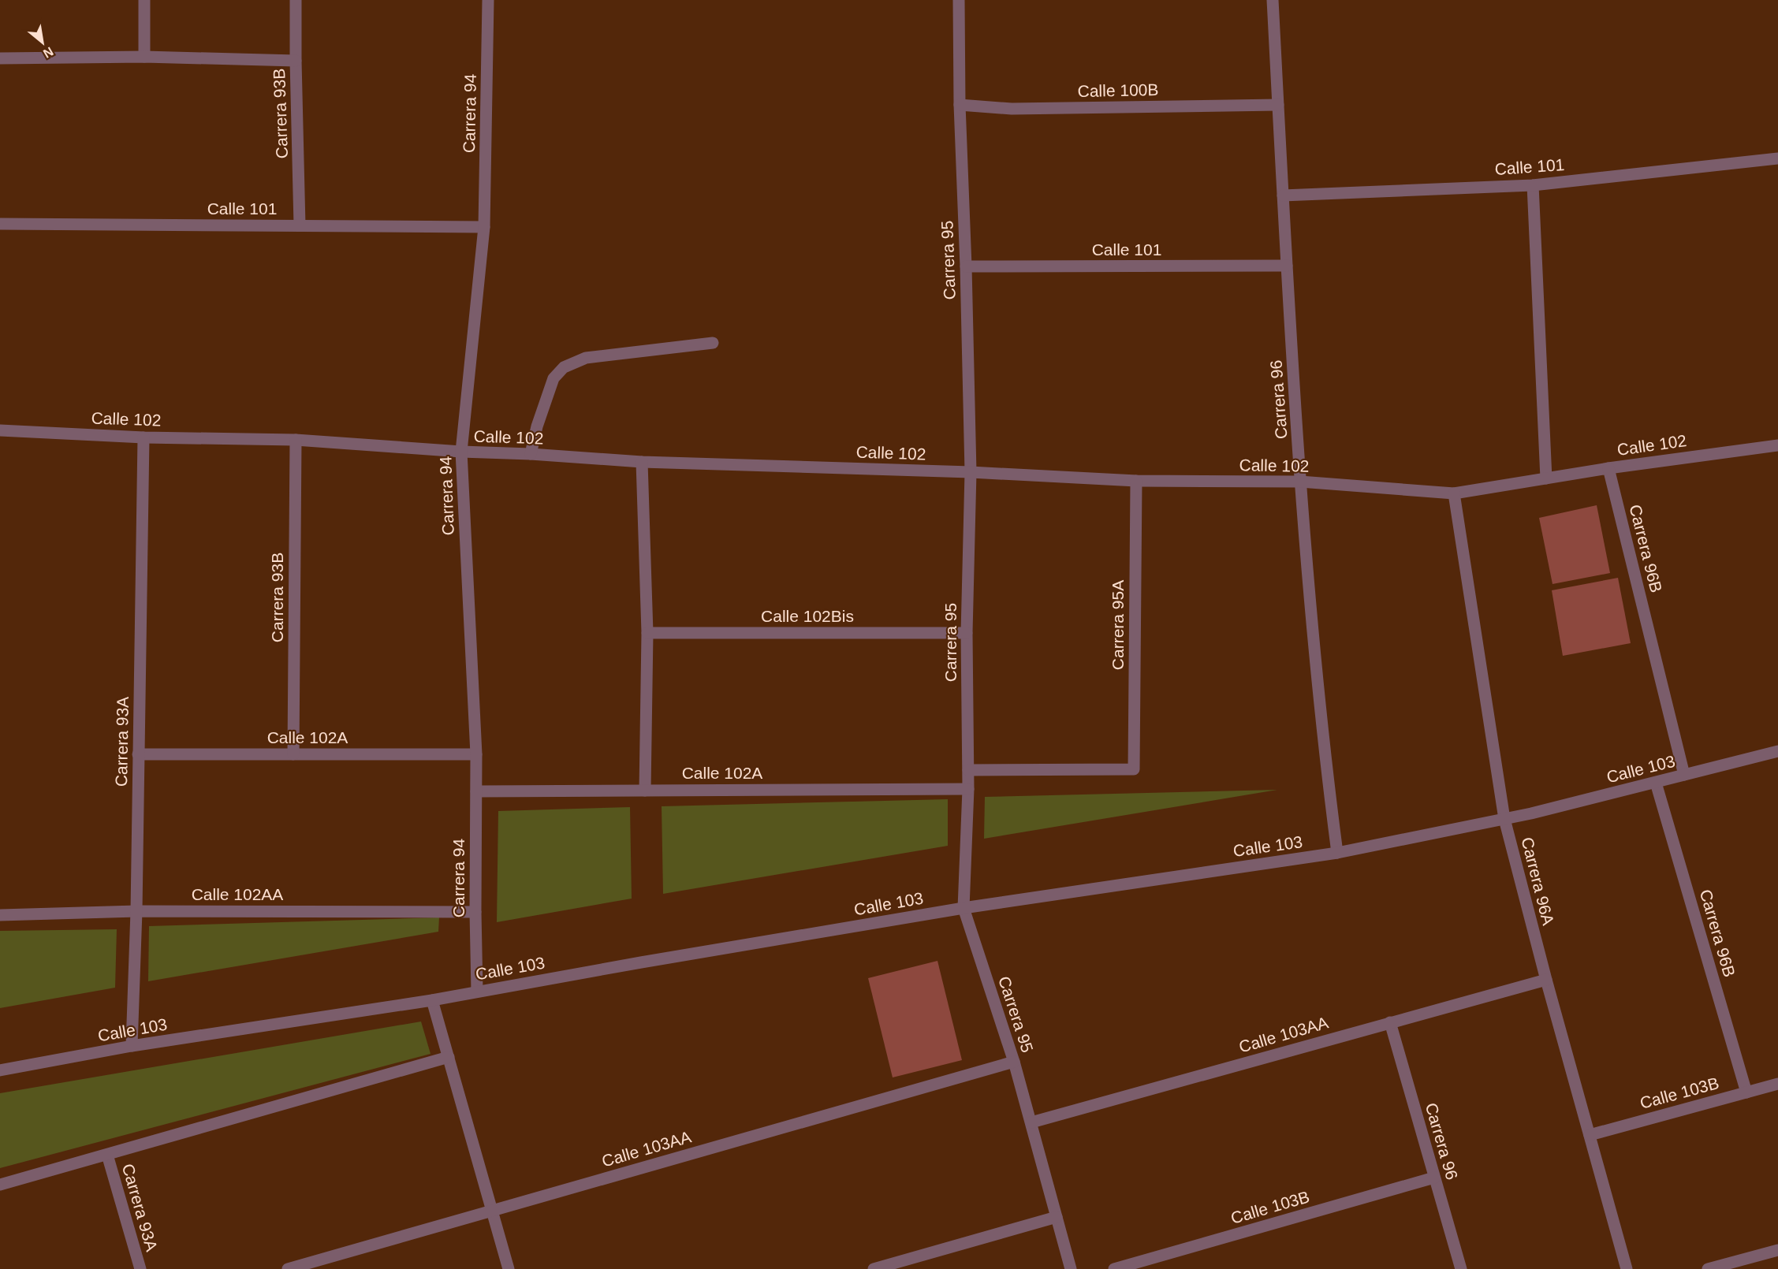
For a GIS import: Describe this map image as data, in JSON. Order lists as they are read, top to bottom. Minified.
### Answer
{"streets":{"street":["Calle 100B","Carrera 93B","Carrera 94","Calle 101","Carrera 95","Carrera 96","Calle 102","Carrera 96B","Calle 102Bis","Carrera 95A","Calle 102A","Carrera 93A","Calle 103","Carrera 96A","Calle 102AA","Calle 103AA","Calle 103B"]},"crossings":[["Calle 100B","Carrera 95"],["Calle 100B","Carrera 96"],["Carrera 93B","Calle 101"],["Carrera 93B","Calle 102"],["Carrera 93B","Calle 102A"],["Carrera 94","Calle 101"],["Carrera 94","Calle 102"],["Carrera 94","Calle 102A"],["Carrera 94","Calle 103"],["Carrera 94","Calle 102AA"],["Calle 101","Carrera 95"],["Calle 101","Carrera 96"],["Carrera 95","Calle 102"],["Carrera 95","Calle 102Bis"],["Carrera 95","Carrera 95A"],["Carrera 95","Calle 102A"],["Carrera 95","Calle 103"],["Carrera 95","Calle 103AA"],["Carrera 96","Calle 102"],["Carrera 96","Calle 103"],["Carrera 96","Calle 103AA"],["Carrera 96","Calle 103B"],["Calle 102","Carrera 96B"],["Calle 102","Carrera 95A"],["Calle 102","Carrera 93A"],["Calle 102","Carrera 96A"],["Carrera 96B","Calle 103"],["Carrera 96B","Calle 103B"],["Calle 102A","Carrera 93A"],["Carrera 93A","Calle 103"],["Carrera 93A","Calle 102AA"],["Calle 103","Carrera 96A"],["Carrera 96A","Calle 103AA"],["Carrera 96A","Calle 103B"]],"north":"bottom right"}
